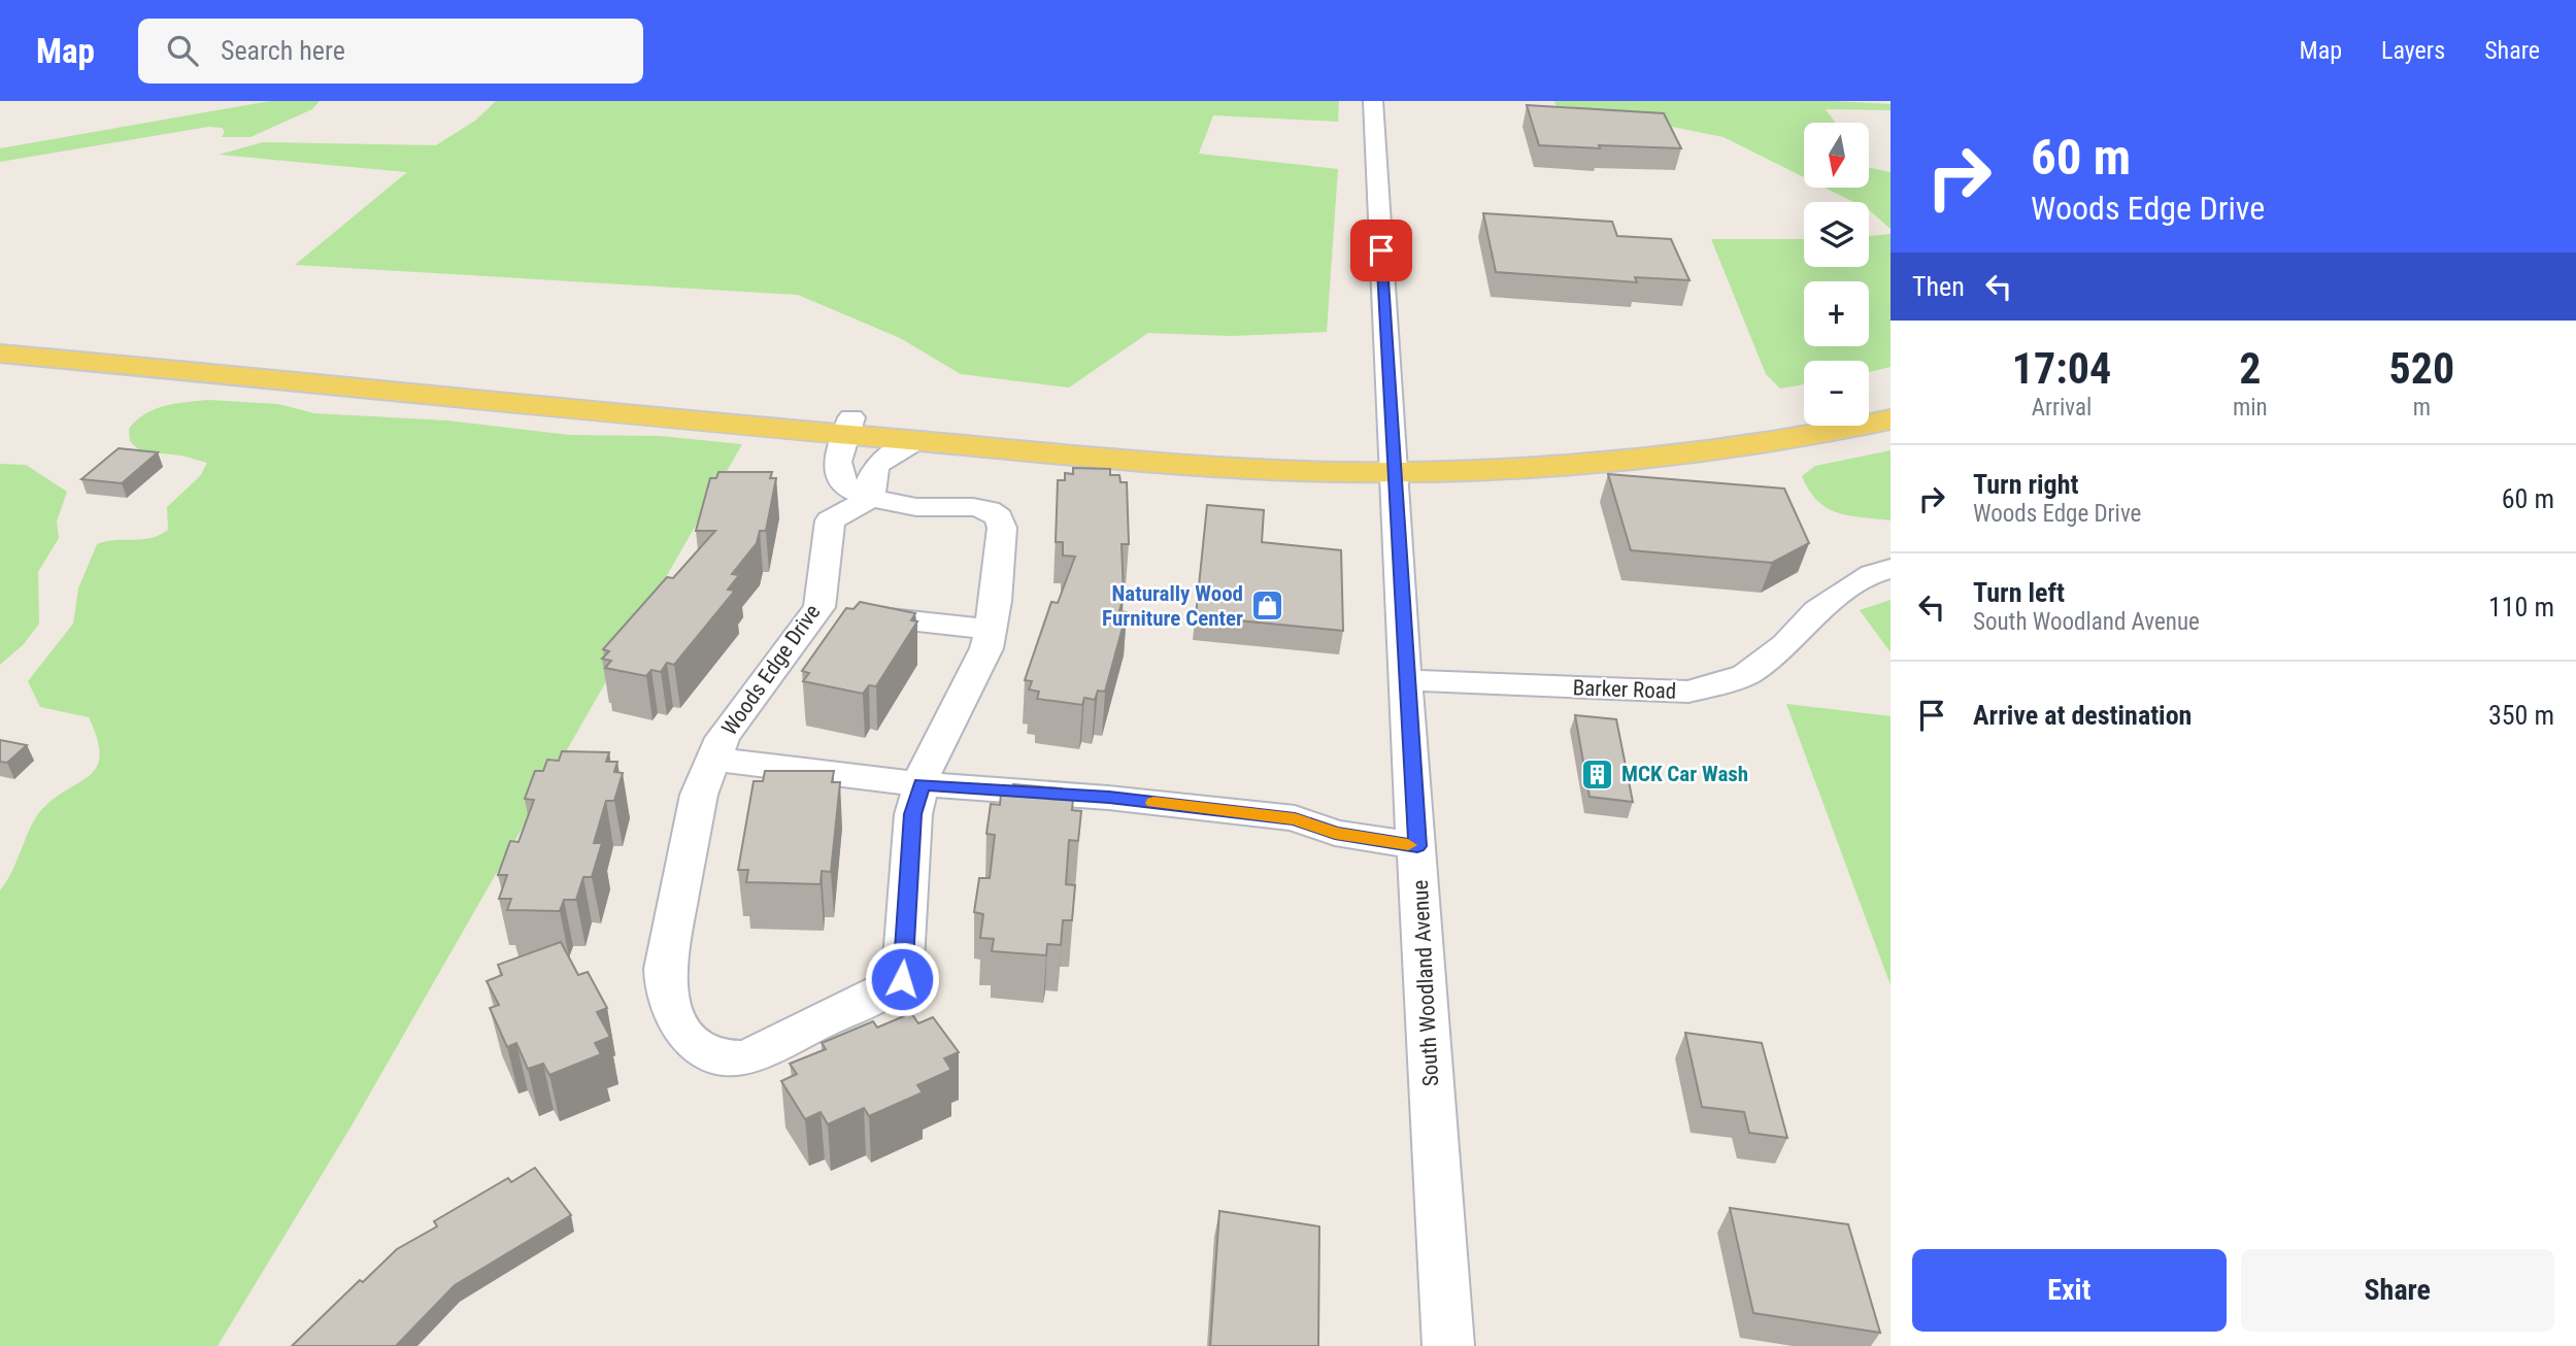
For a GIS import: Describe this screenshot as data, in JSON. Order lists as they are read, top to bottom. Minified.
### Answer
{"streets":{"street":["Woods Edge Drive","Barker Road","South Woodland Avenue"]},"crossings":[["Woods Edge Drive","South Woodland Avenue"],["Barker Road","South Woodland Avenue"]],"places":{"shop":["Naturally Wood Furniture Center"],"building":["MCK Car Wash"]},"north":"bottom","page":{"header":"Map","search":"Search here","nav":["Map","Layers","Share"],"turn":["60 m","Woods Edge Drive"],"map_buttons":["+","−"],"then":"Then","eta":["17:04","Arrival","2","min","520","m"],"list":[{"name":"Turn right","note":"Woods Edge Drive","value":"60 m"},{"name":"Turn left","note":"South Woodland Avenue","value":"110 m"},{"name":"Arrive at destination","value":"350 m"}],"buttons":["Exit","Share"]}}
